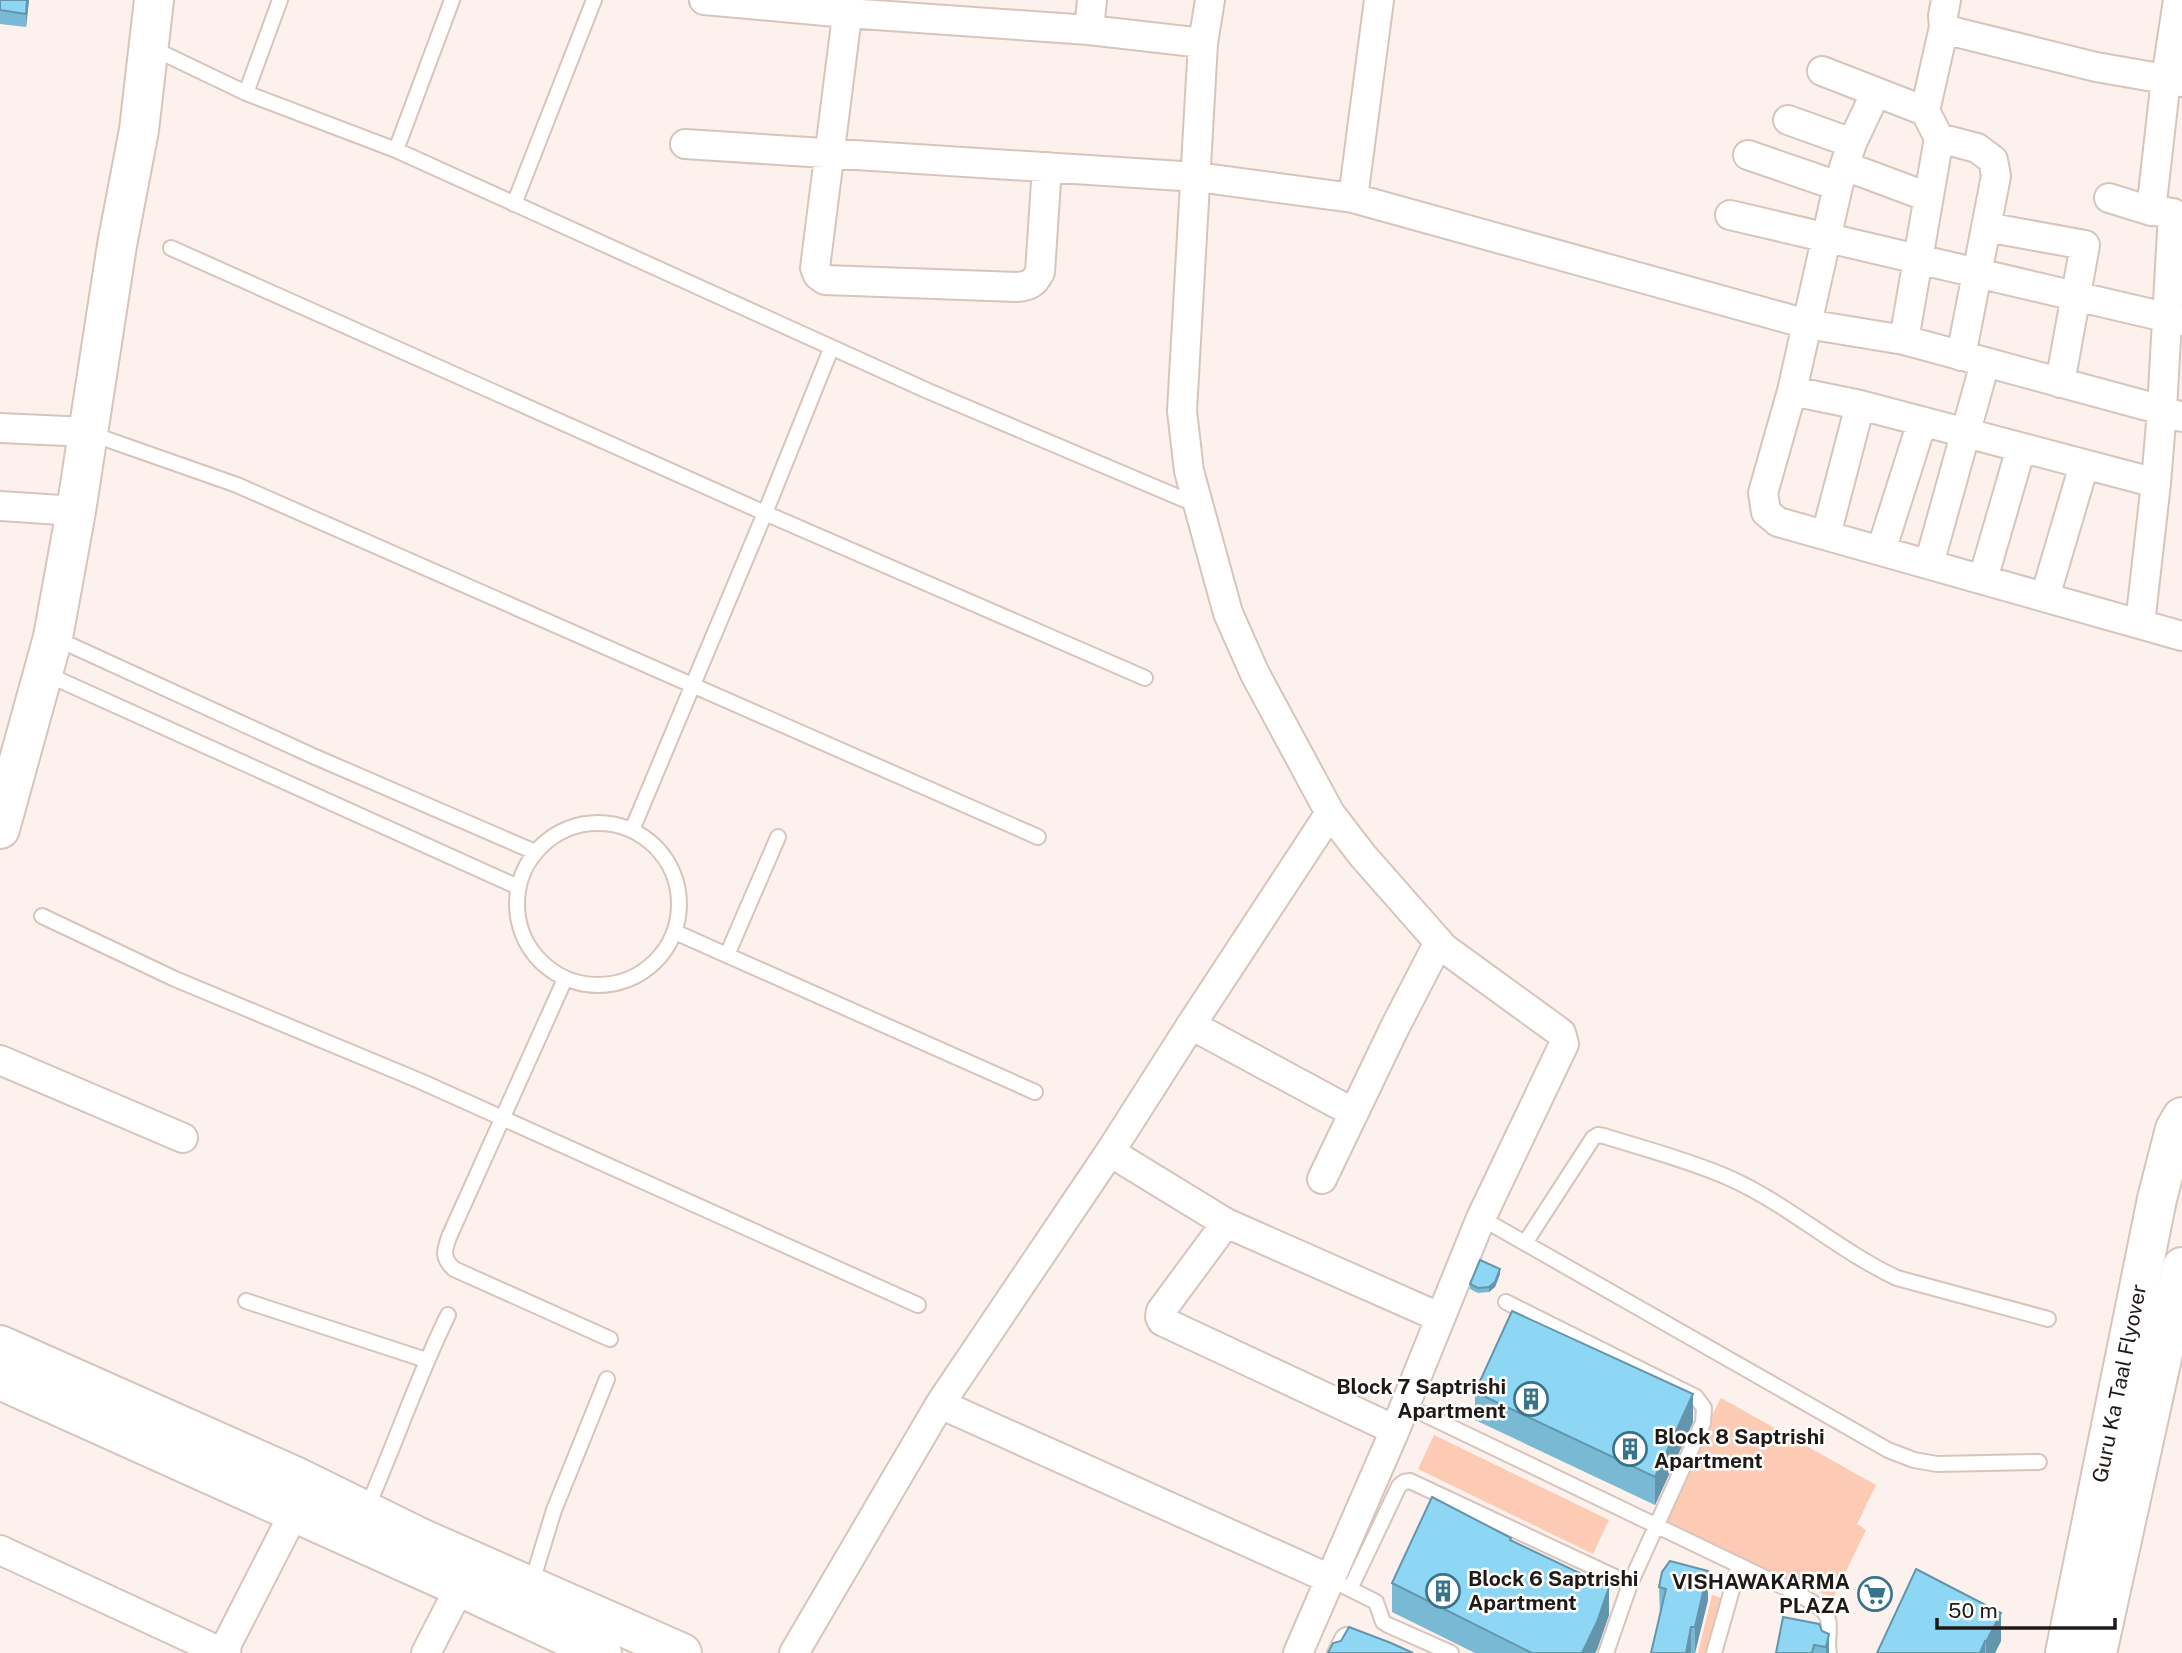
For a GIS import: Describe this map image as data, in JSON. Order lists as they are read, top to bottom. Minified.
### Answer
{"streets":{"street":["Guru Ka Taal Flyover"]},"places":{"building":["Block 7 Saptrishi Apartment","Block 8 Saptrishi Apartment","Block 6 Saptrishi Apartment"],"supermarket":["VISHAWAKARMA PLAZA"]},"scale_bar":"50 m"}
